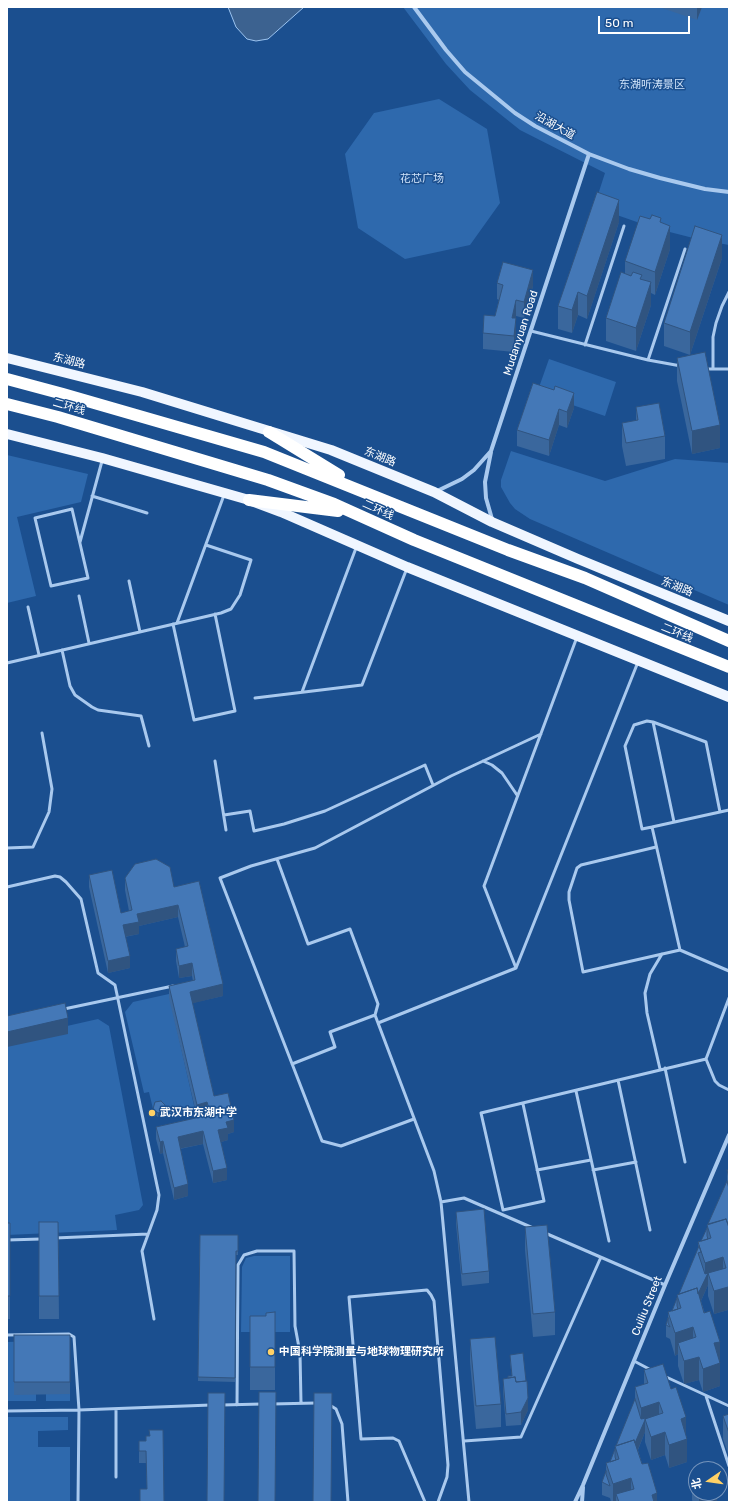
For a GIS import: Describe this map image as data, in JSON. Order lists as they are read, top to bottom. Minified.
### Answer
{"streets":{"highway":["二环线"],"main road":["东湖路"],"street":["沿湖大道","Mudanyuan Road","Cuiliu Street"]},"crossings":[["沿湖大道","Mudanyuan Road"],["Mudanyuan Road","东湖路"]],"parks":["东湖听涛景区","花芯广场"],"places":["武汉市东湖中学","中国科学院测量与地球物理研究所"],"scale_bar":"50 m","north":"left"}
